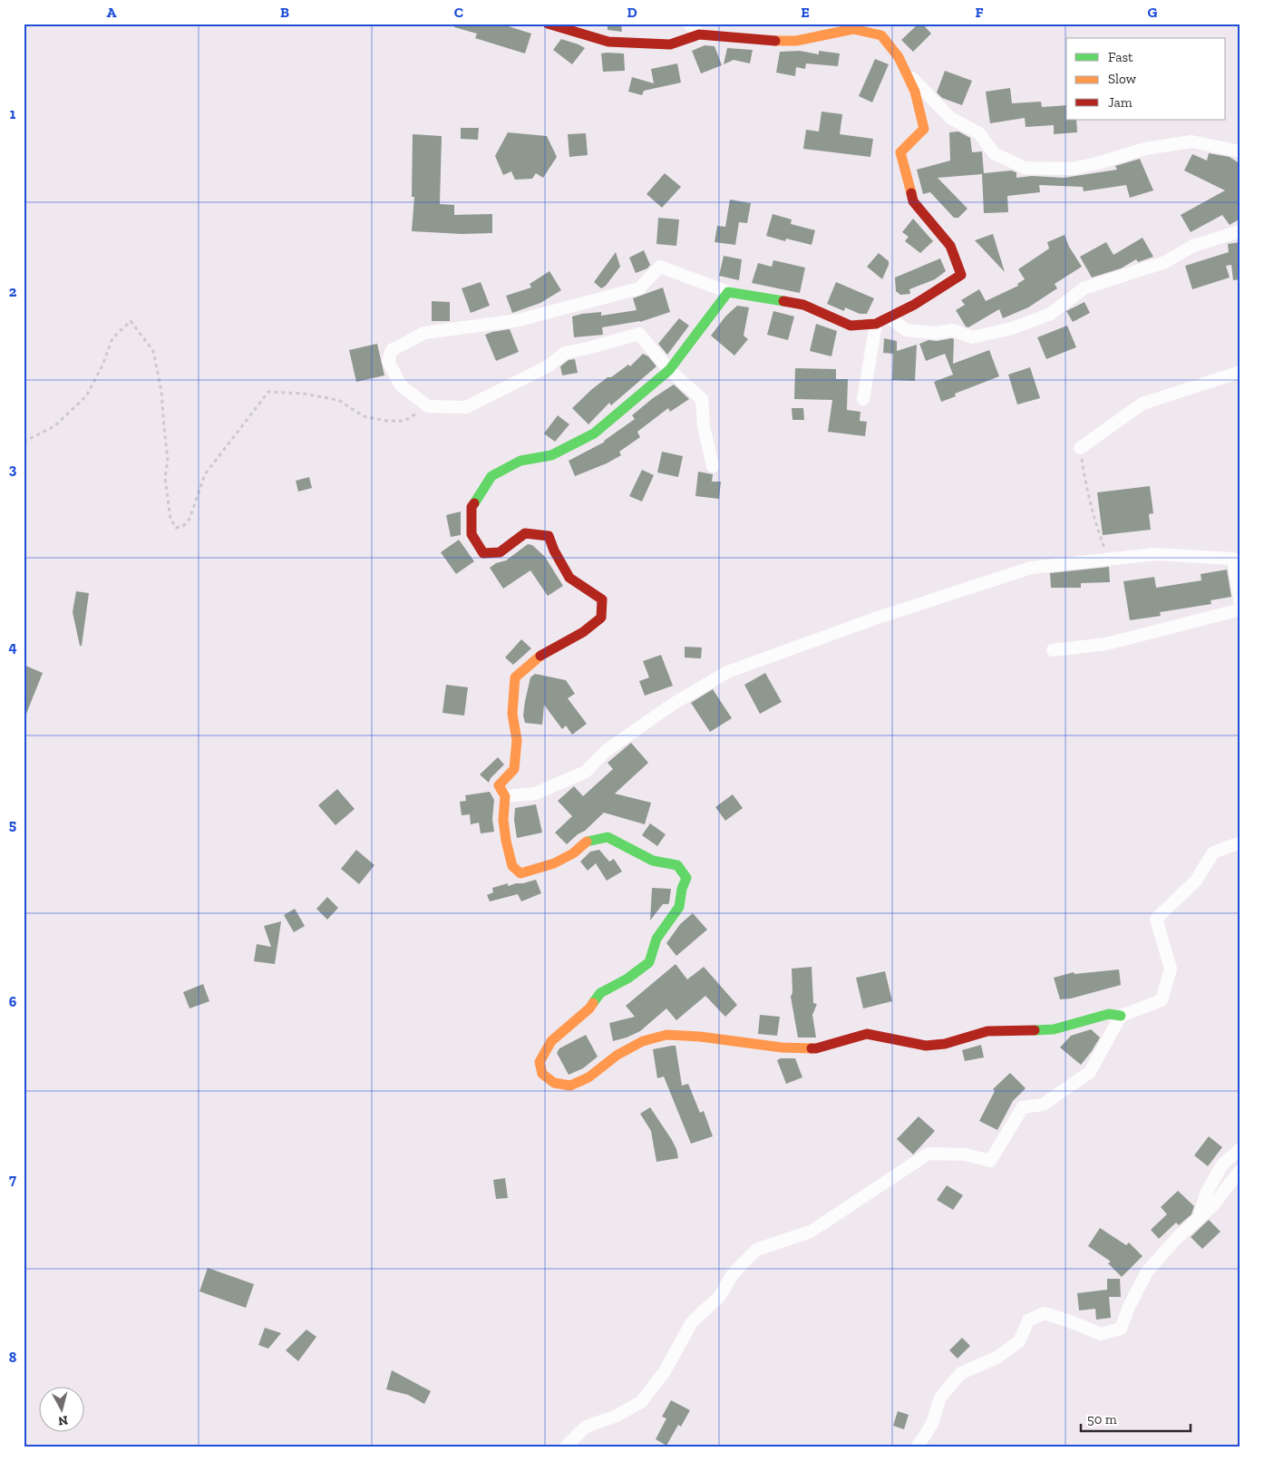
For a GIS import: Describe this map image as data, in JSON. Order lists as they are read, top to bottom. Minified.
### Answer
{"legend":["Fast","Slow","Jam"],"scale_bar":"50 m","north":"bottom","grid":{"columns":["A","B","C","D","E","F","G"],"rows":["1","2","3","4","5","6","7","8"]}}
